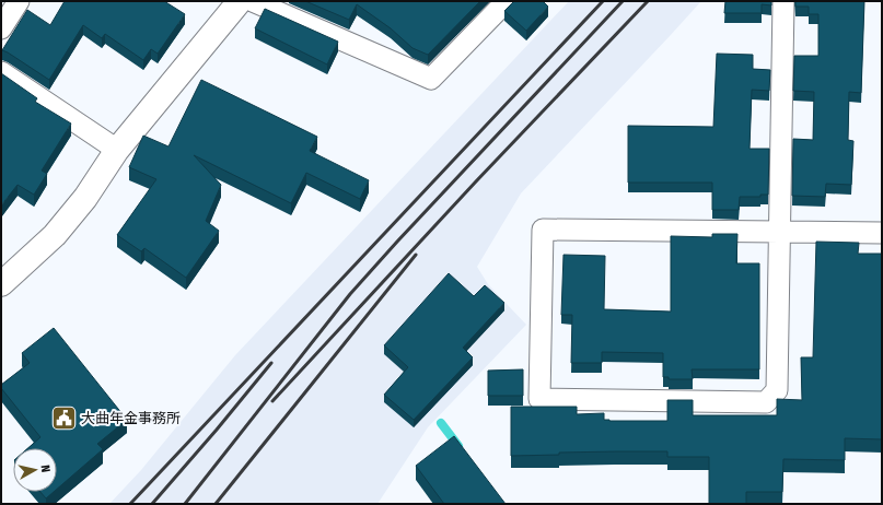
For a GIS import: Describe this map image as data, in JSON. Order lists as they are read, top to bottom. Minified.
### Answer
{"places":{"public building":["大曲年金事務所"]},"north":"right"}
